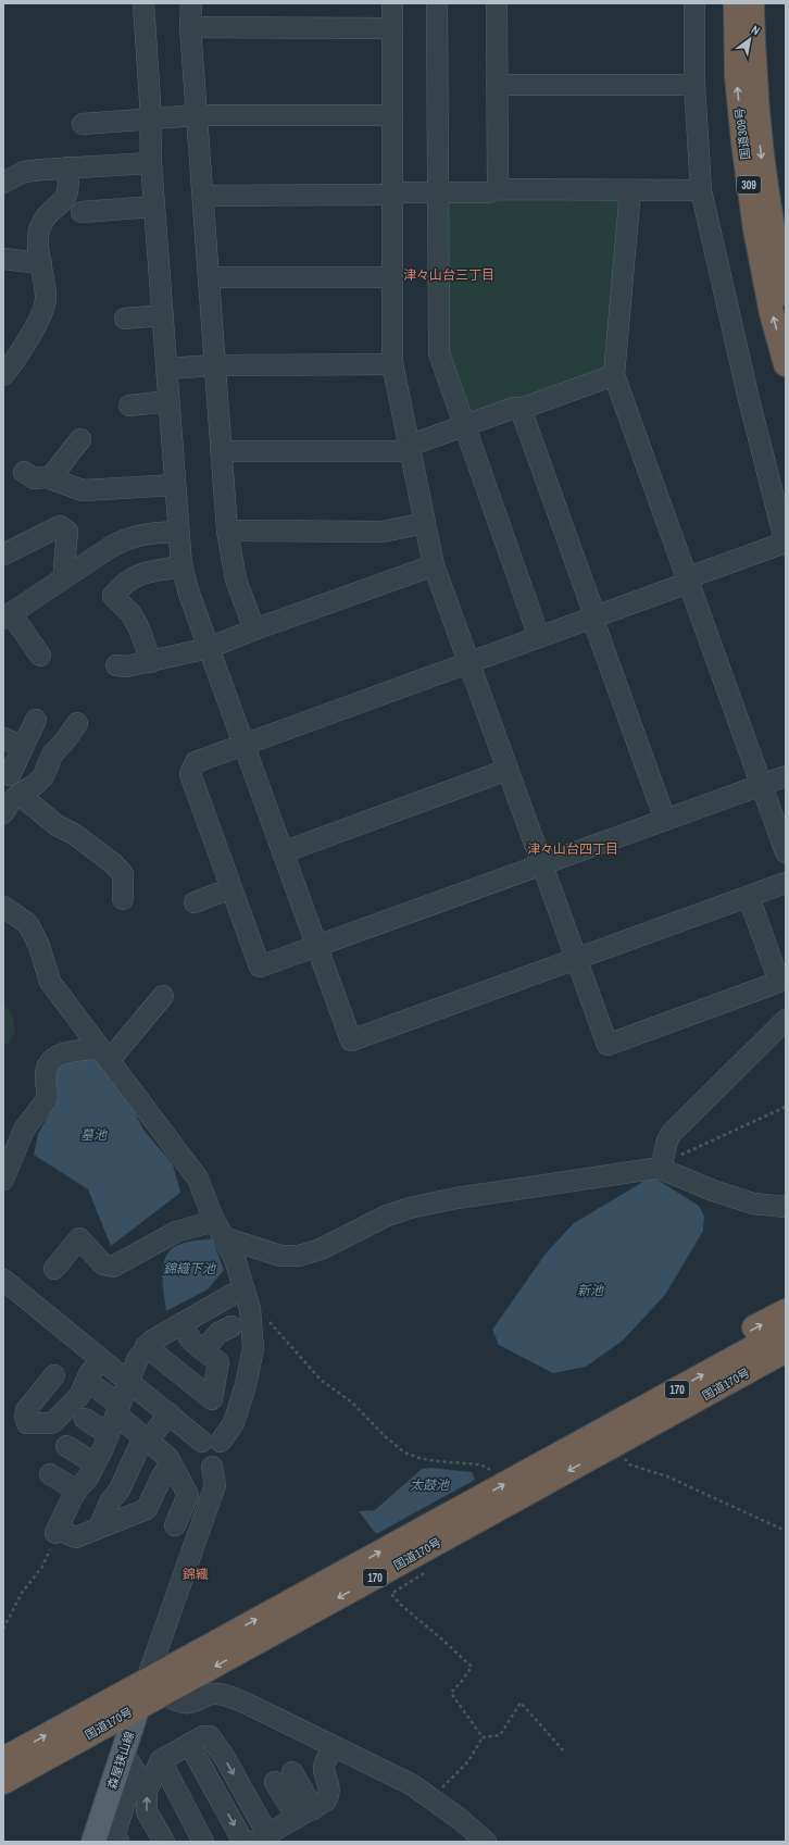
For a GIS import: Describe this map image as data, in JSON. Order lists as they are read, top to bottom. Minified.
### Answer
{"streets":{"highway":["国道309号","309","国道170号","170"],"main road":["森屋狭山線"]},"crossings":[["国道170号","森屋狭山線"]],"districts":["津々山台三丁目","津々山台四丁目","錦織"],"water":["墓池","錦織下池","新池","太鼓池"],"north":"top right"}
